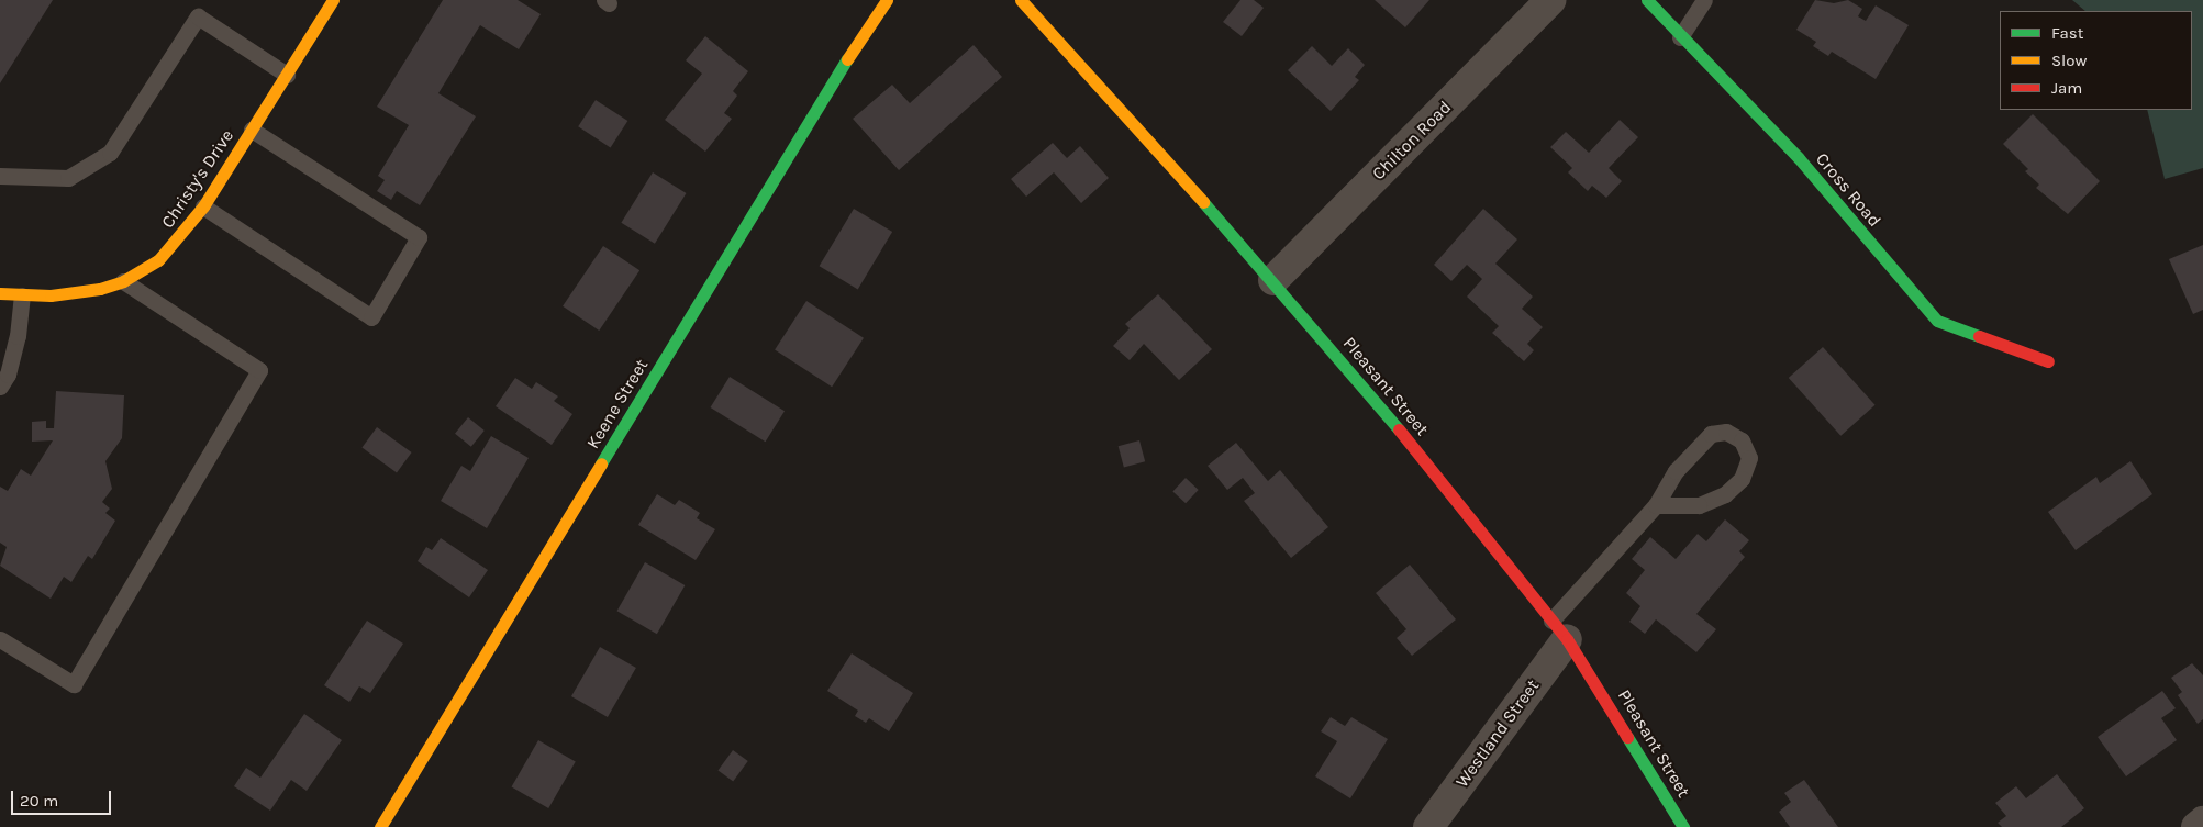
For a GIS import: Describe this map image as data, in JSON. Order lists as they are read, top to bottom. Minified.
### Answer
{"streets":{"street":["Chilton Road","Christy's Drive","Cross Road","Pleasant Street","Keene Street","Westland Street"]},"crossings":[["Chilton Road","Pleasant Street"],["Pleasant Street","Westland Street"]],"legend":["Fast","Slow","Jam"],"scale_bar":"20 m"}
